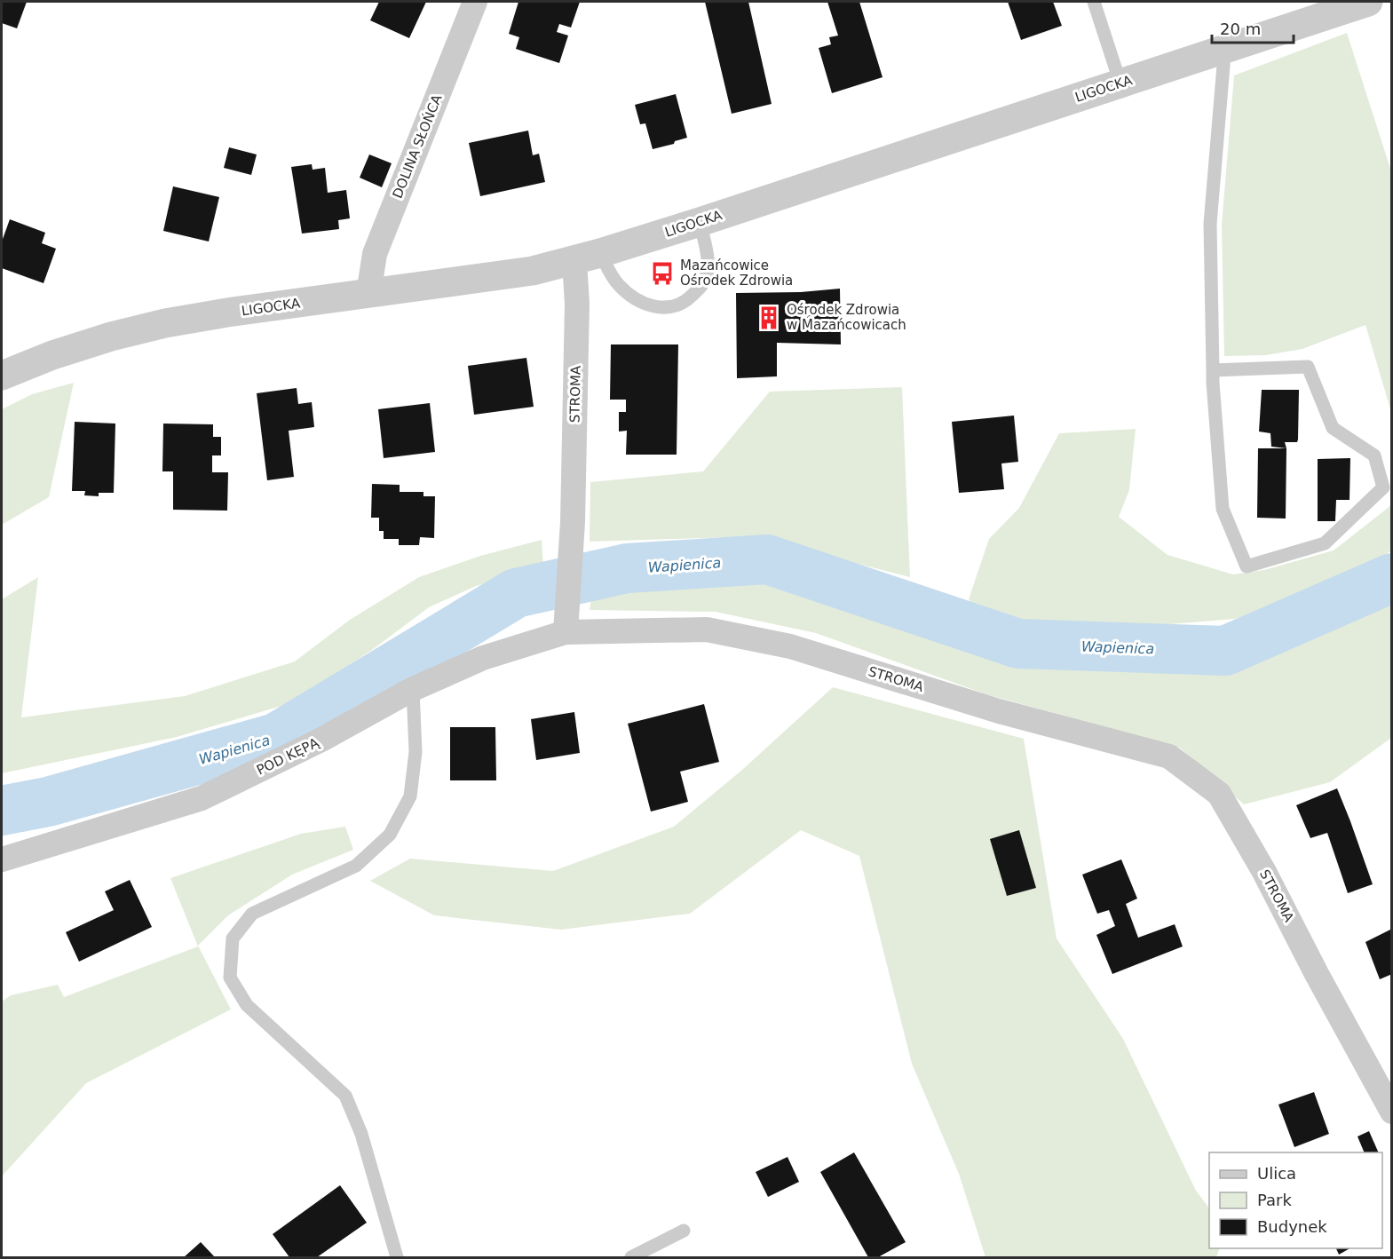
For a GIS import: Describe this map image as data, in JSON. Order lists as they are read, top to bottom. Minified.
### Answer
{"streets":{"street":["LIGOCKA","DOLINA SŁOŃCA","STROMA","POD KĘPĄ"]},"crossings":[["LIGOCKA","DOLINA SŁOŃCA"],["LIGOCKA","STROMA"],["STROMA","POD KĘPĄ"]],"water":["Wapienica"],"places":{"bus stop":["Mazańcowice Ośrodek Zdrowia"],"building":["Ośrodek Zdrowia w Mazańcowicach"]},"legend":["Ulica","Park","Budynek"],"scale_bar":"20 m"}
